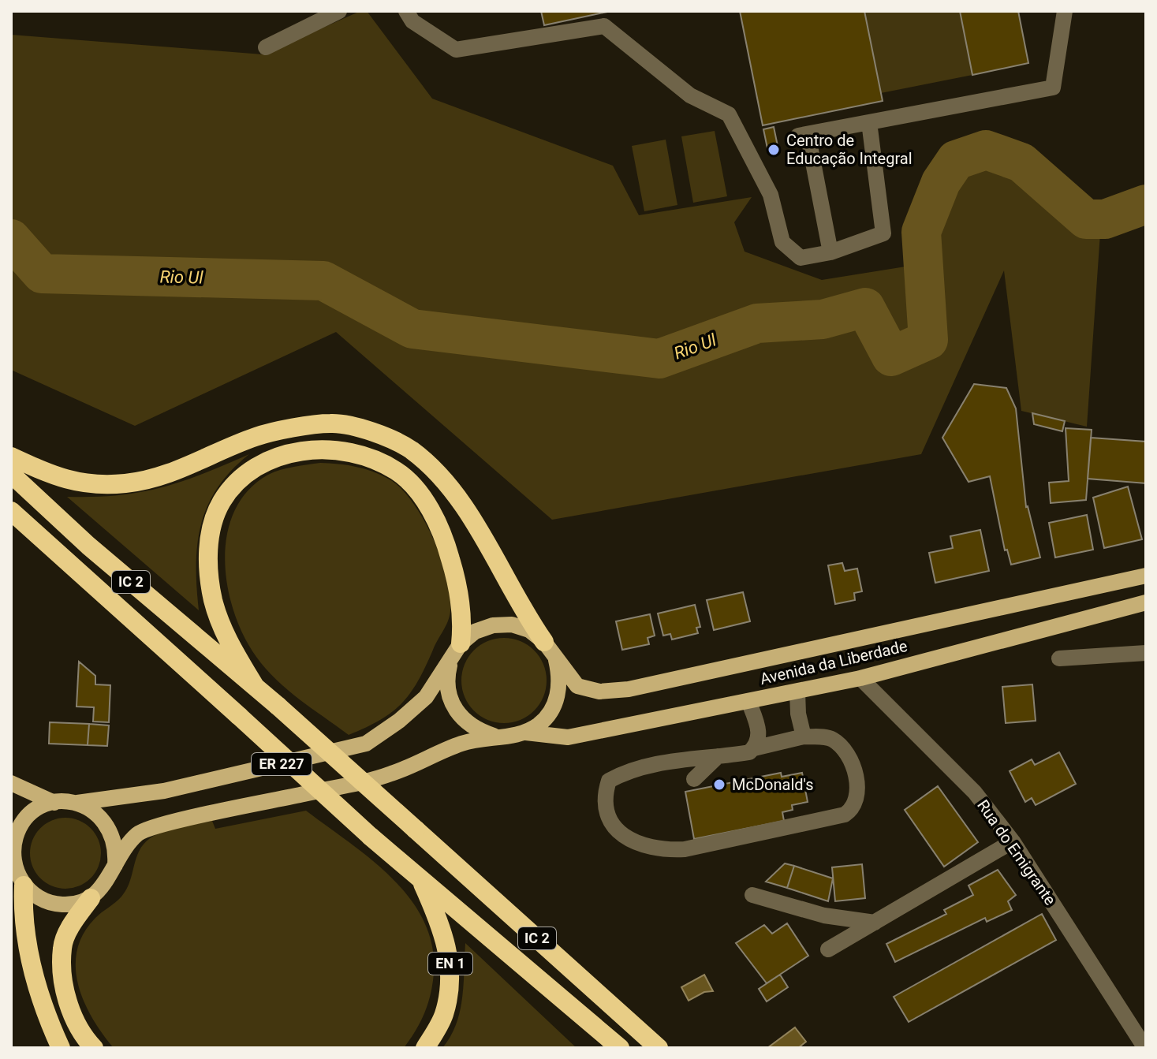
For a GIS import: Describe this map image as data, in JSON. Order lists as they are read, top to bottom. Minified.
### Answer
{"streets":{"highway":["IC 2","EN 1"],"main road":["Avenida da Liberdade","ER 227"],"street":["Rua do Emigrante"]},"crossings":[["IC 2","EN 1"],["Avenida da Liberdade","Rua do Emigrante"]],"water":["Rio Ul"],"places":["Centro de Educação Integral","McDonald's"]}
